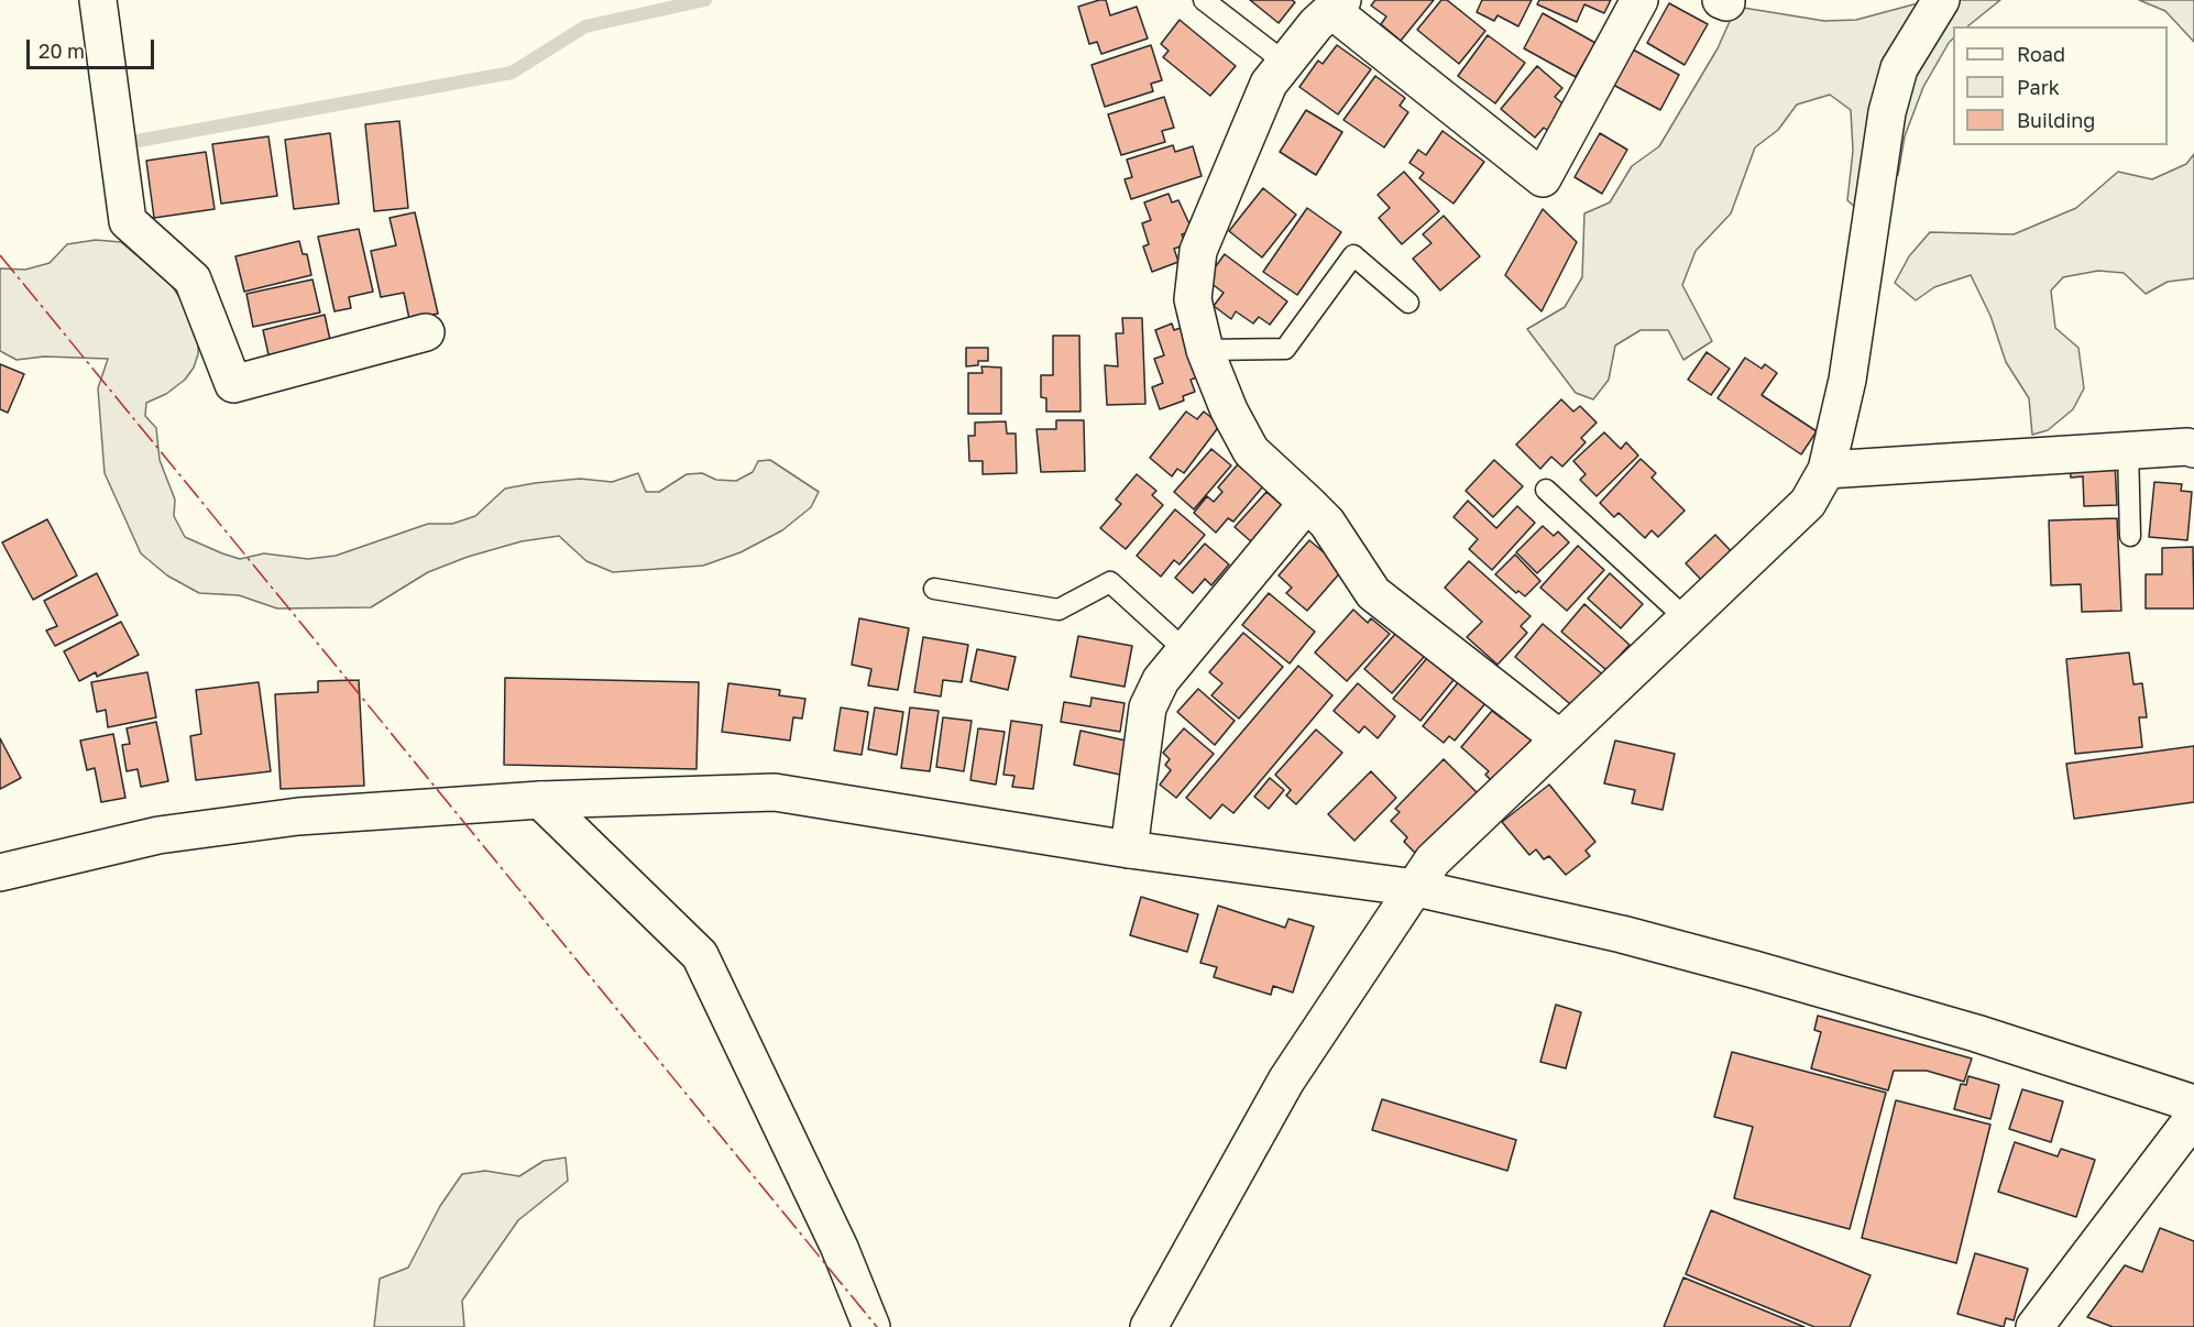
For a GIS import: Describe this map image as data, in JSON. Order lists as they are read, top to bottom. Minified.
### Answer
{"legend":["Road","Park","Building"],"scale_bar":"20 m"}
